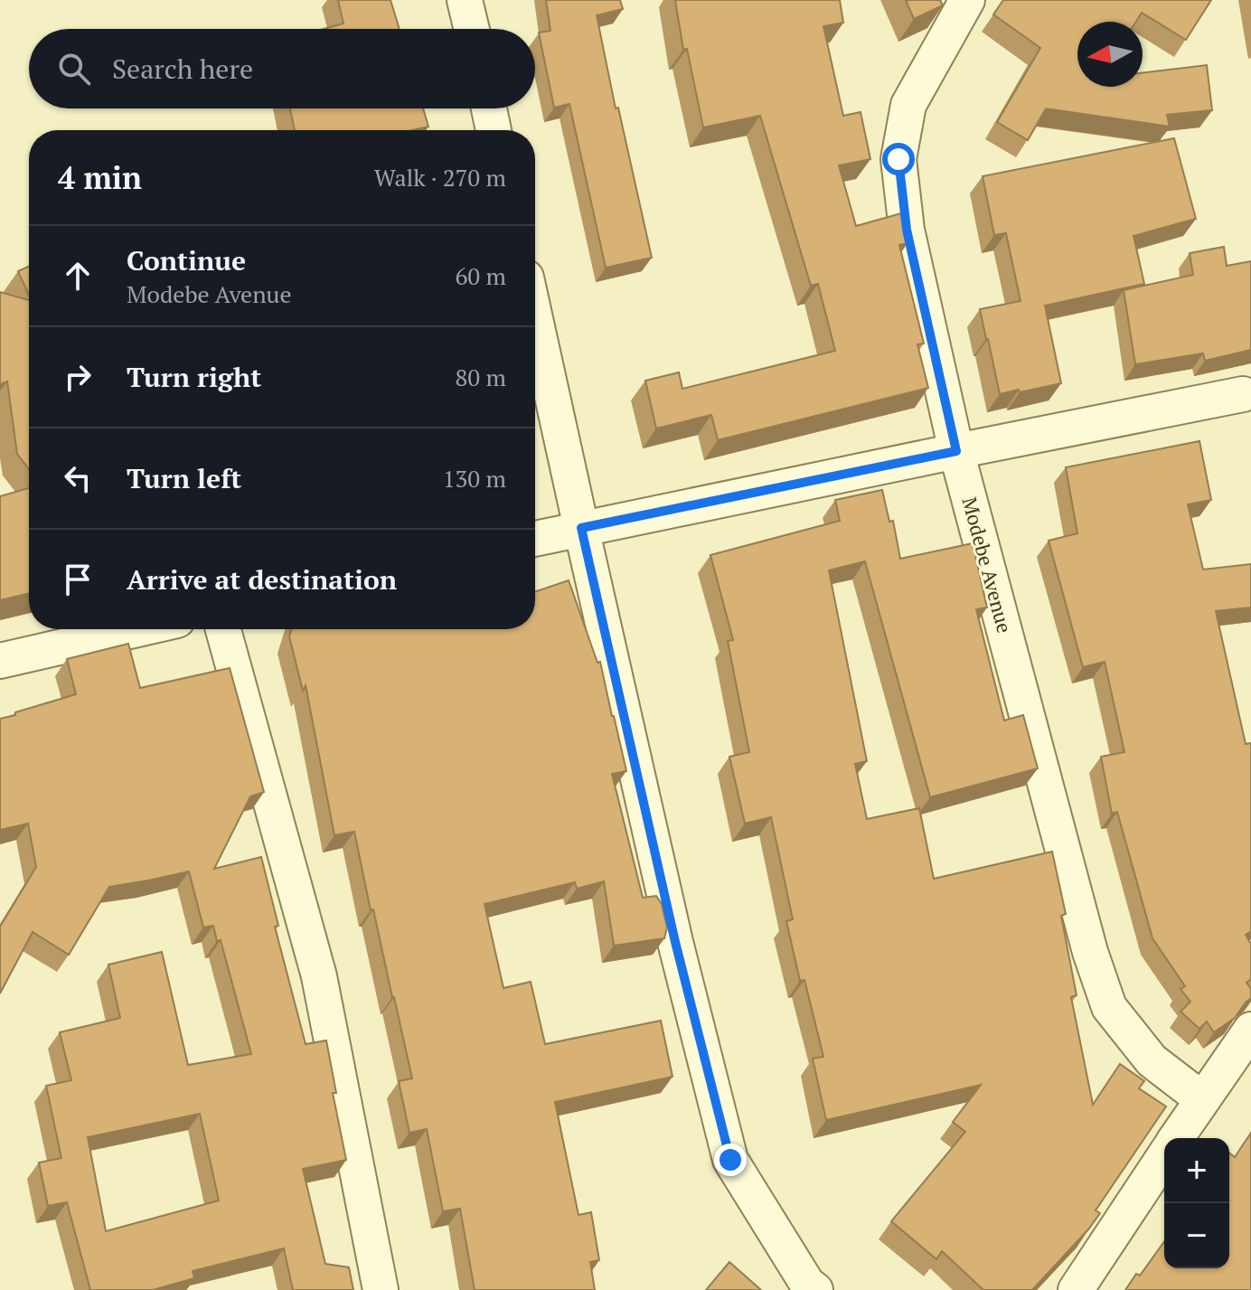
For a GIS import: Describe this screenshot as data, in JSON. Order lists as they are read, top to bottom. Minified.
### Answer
{"streets":{"street":["Modebe Avenue"]},"north":"left","page":{"search":"Search here","heading":["4 min","Walk · 270 m"],"list":[["Continue","Modebe Avenue","60 m"],["Turn right","80 m"],["Turn left","130 m"],"Arrive at destination"],"map_buttons":["+","−"]}}
